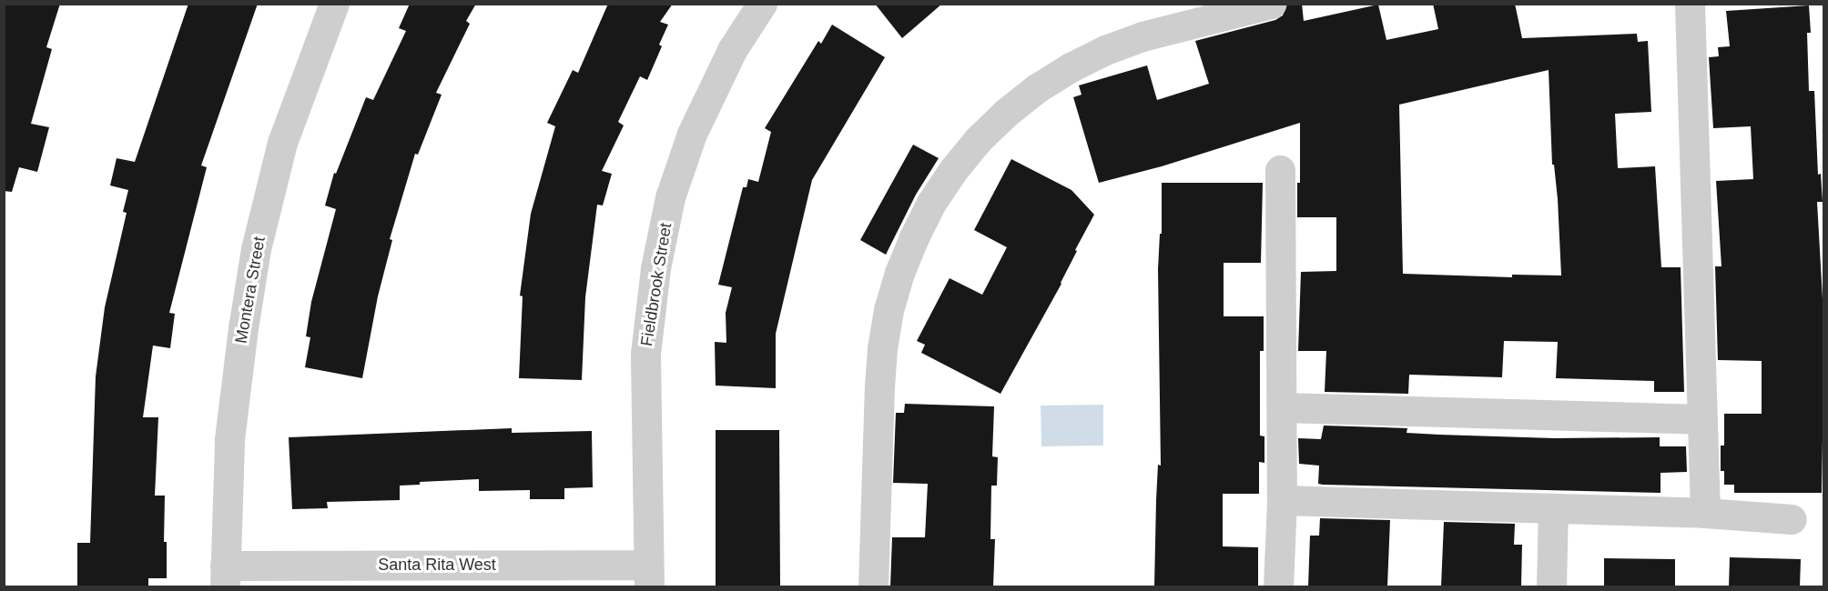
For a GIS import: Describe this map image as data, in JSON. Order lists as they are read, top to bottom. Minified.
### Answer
{"streets":{"street":["Fieldbrook Street","Montera Street","Santa Rita West"]},"crossings":[["Fieldbrook Street","Santa Rita West"],["Montera Street","Santa Rita West"]]}
